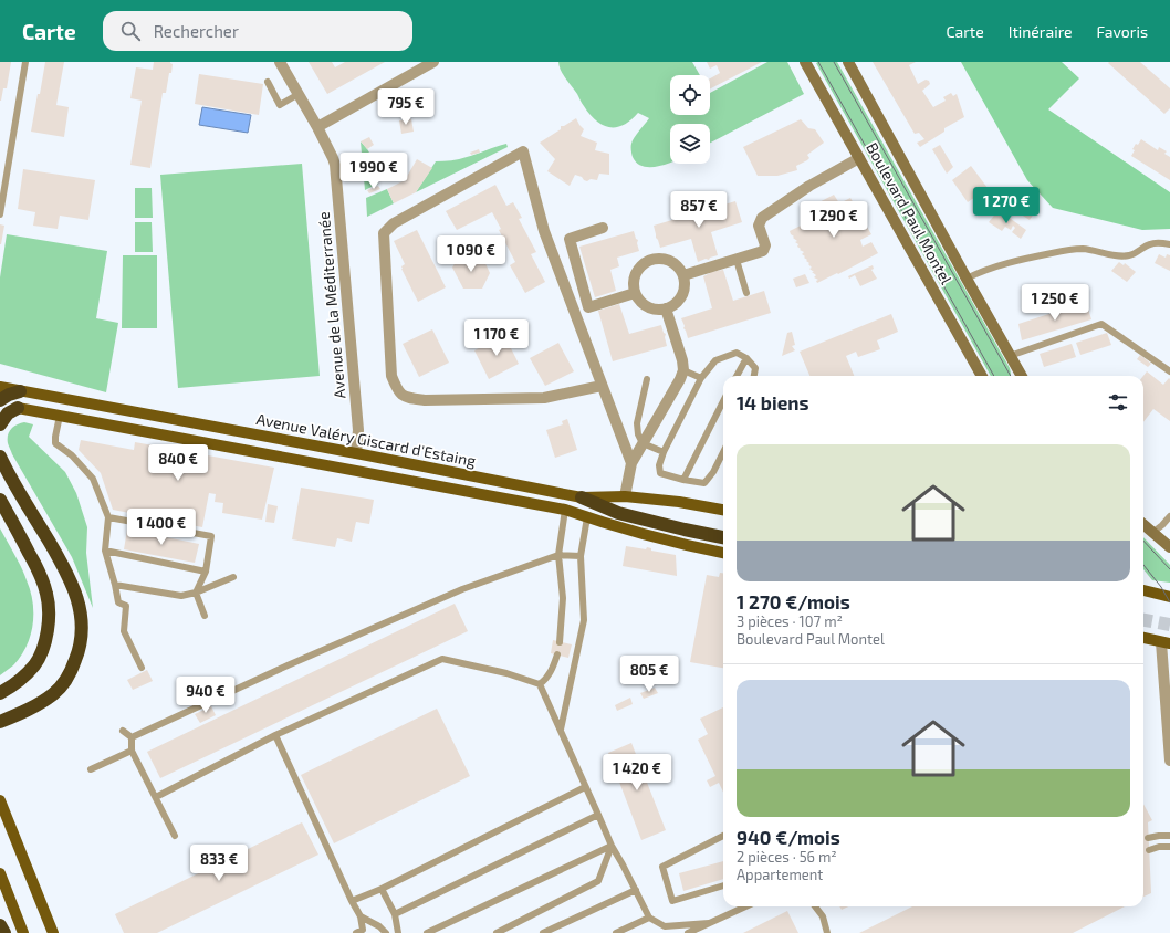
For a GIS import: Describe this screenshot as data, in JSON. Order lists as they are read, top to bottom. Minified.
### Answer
{"streets":{"main road":["Boulevard Paul Montel","Avenue Valéry Giscard d'Estaing"],"street":["Avenue de la Méditerranée"]},"crossings":[["Avenue de la Méditerranée","Avenue Valéry Giscard d'Estaing"]],"page":{"header":"Carte","search":"Rechercher","nav":["Carte","Itinéraire","Favoris"],"price":["795 €","1 990 €","1 270 €","857 €","1 290 €","1 090 €","1 250 €","1 170 €","840 €","1 400 €","805 €","940 €","1 420 €","833 €"],"heading":"14 biens","list":[{"name":"1 270 €/mois","note":"3 pièces · 107 m² · Boulevard Paul Montel"},{"name":"940 €/mois","note":"2 pièces · 56 m² · Appartement"}]}}
